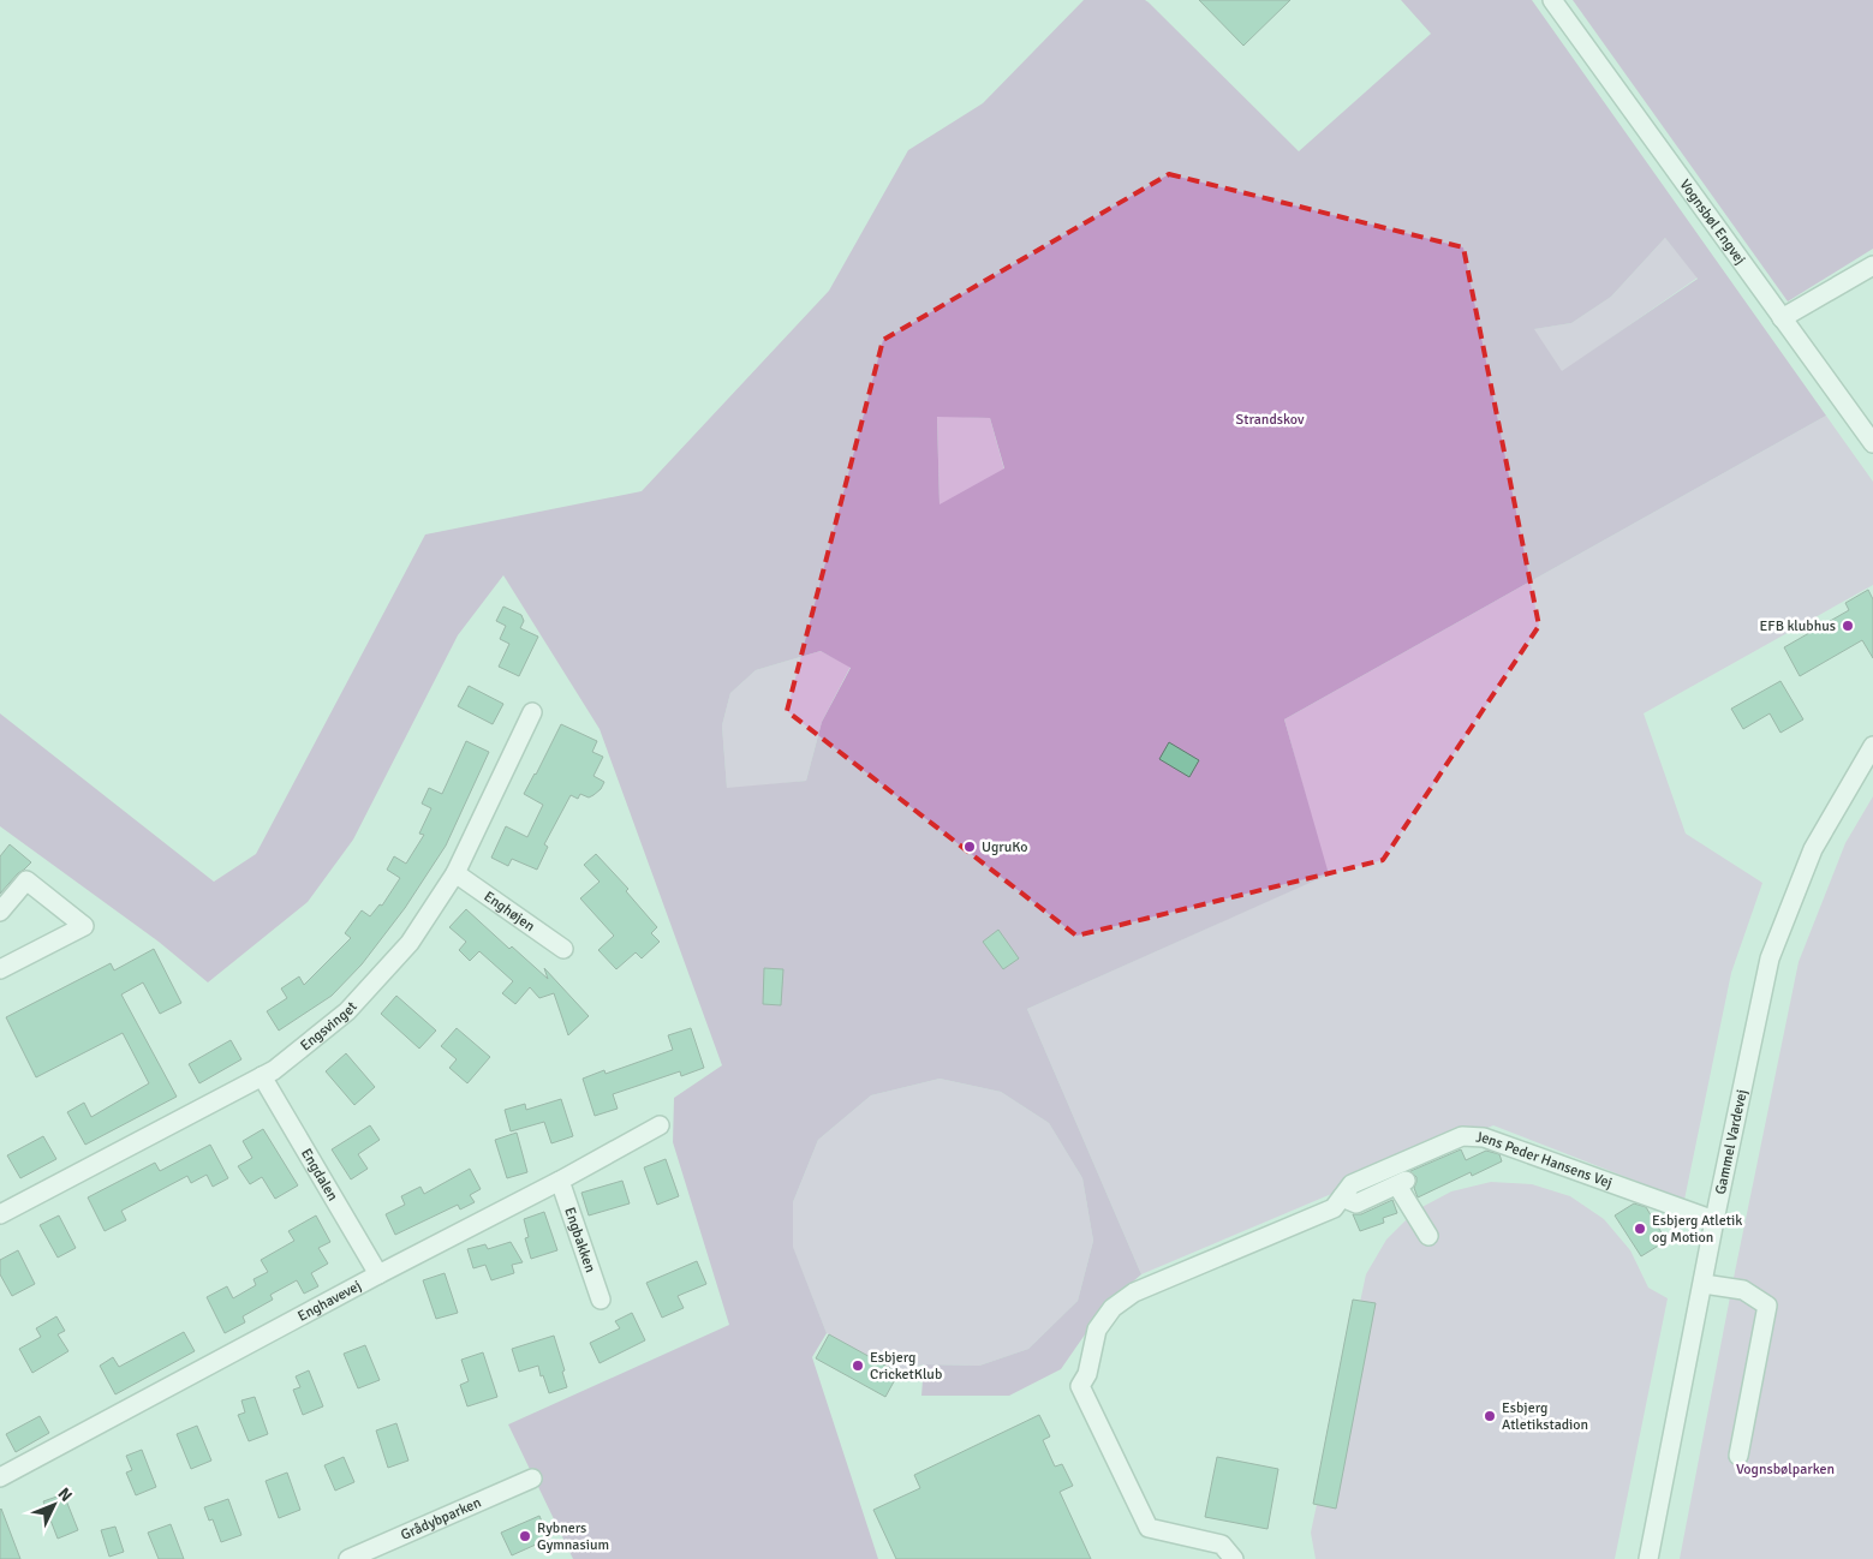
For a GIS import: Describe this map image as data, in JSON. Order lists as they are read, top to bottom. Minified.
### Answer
{"streets":{"street":["Vognsbøl Engvej","Enghøjen","Engsvinget","Gammel Vardevej","Jens Peder Hansens Vej","Engdalen","Engbakken","Enghavevej","Grådybparken"]},"crossings":[["Enghøjen","Engsvinget"],["Engsvinget","Engdalen"],["Gammel Vardevej","Jens Peder Hansens Vej"],["Engdalen","Enghavevej"],["Engbakken","Enghavevej"]],"parks":["Strandskov","Vognsbølparken"],"places":["EFB klubhus","UgruKo","Esbjerg Atletik og Motion","Esbjerg CricketKlub","Esbjerg Atletikstadion","Rybners Gymnasium"],"north":"top right"}
